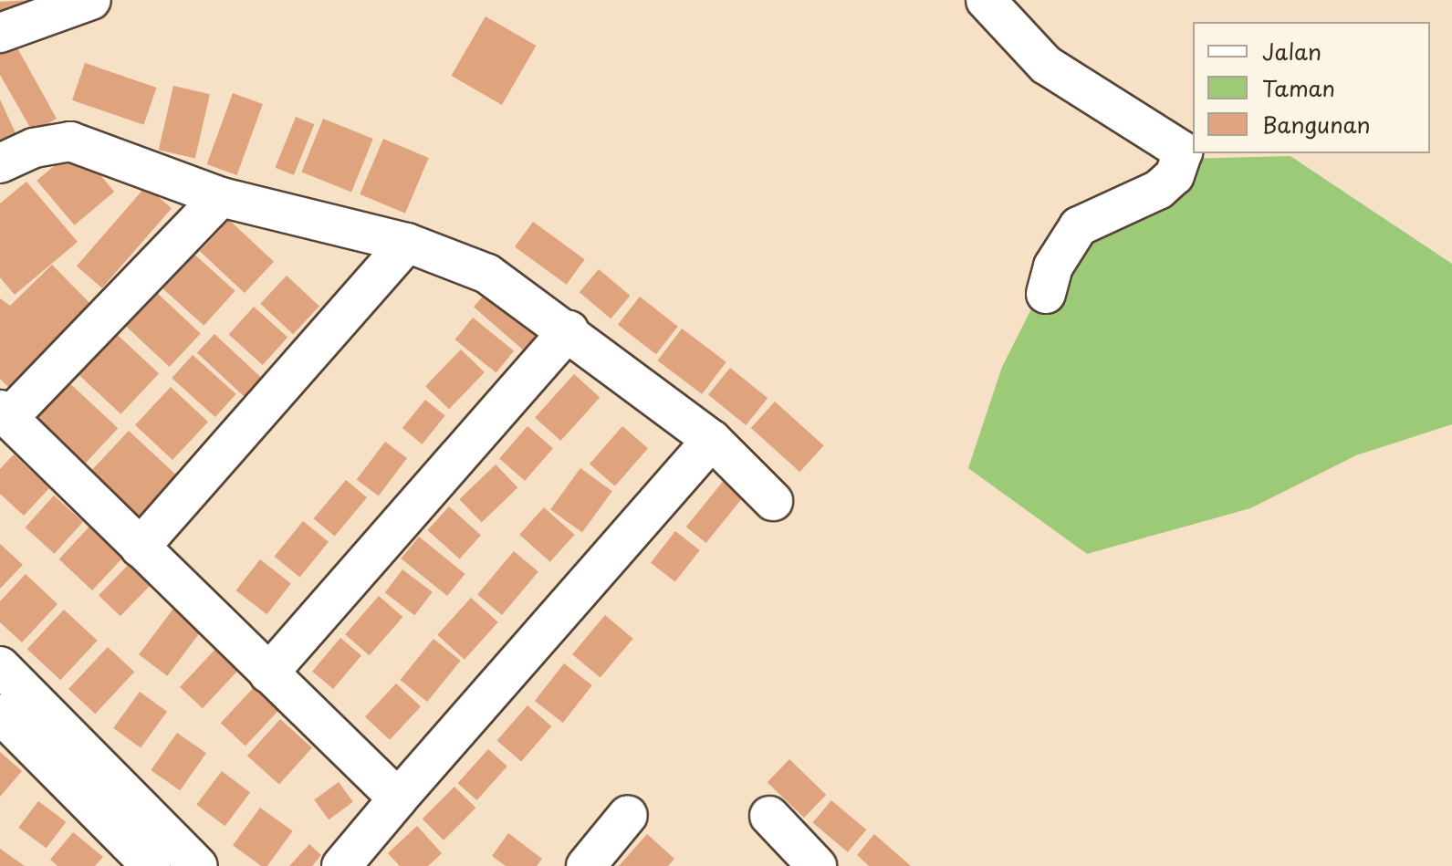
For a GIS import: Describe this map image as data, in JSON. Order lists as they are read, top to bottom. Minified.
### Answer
{"legend":["Jalan","Taman","Bangunan"]}
